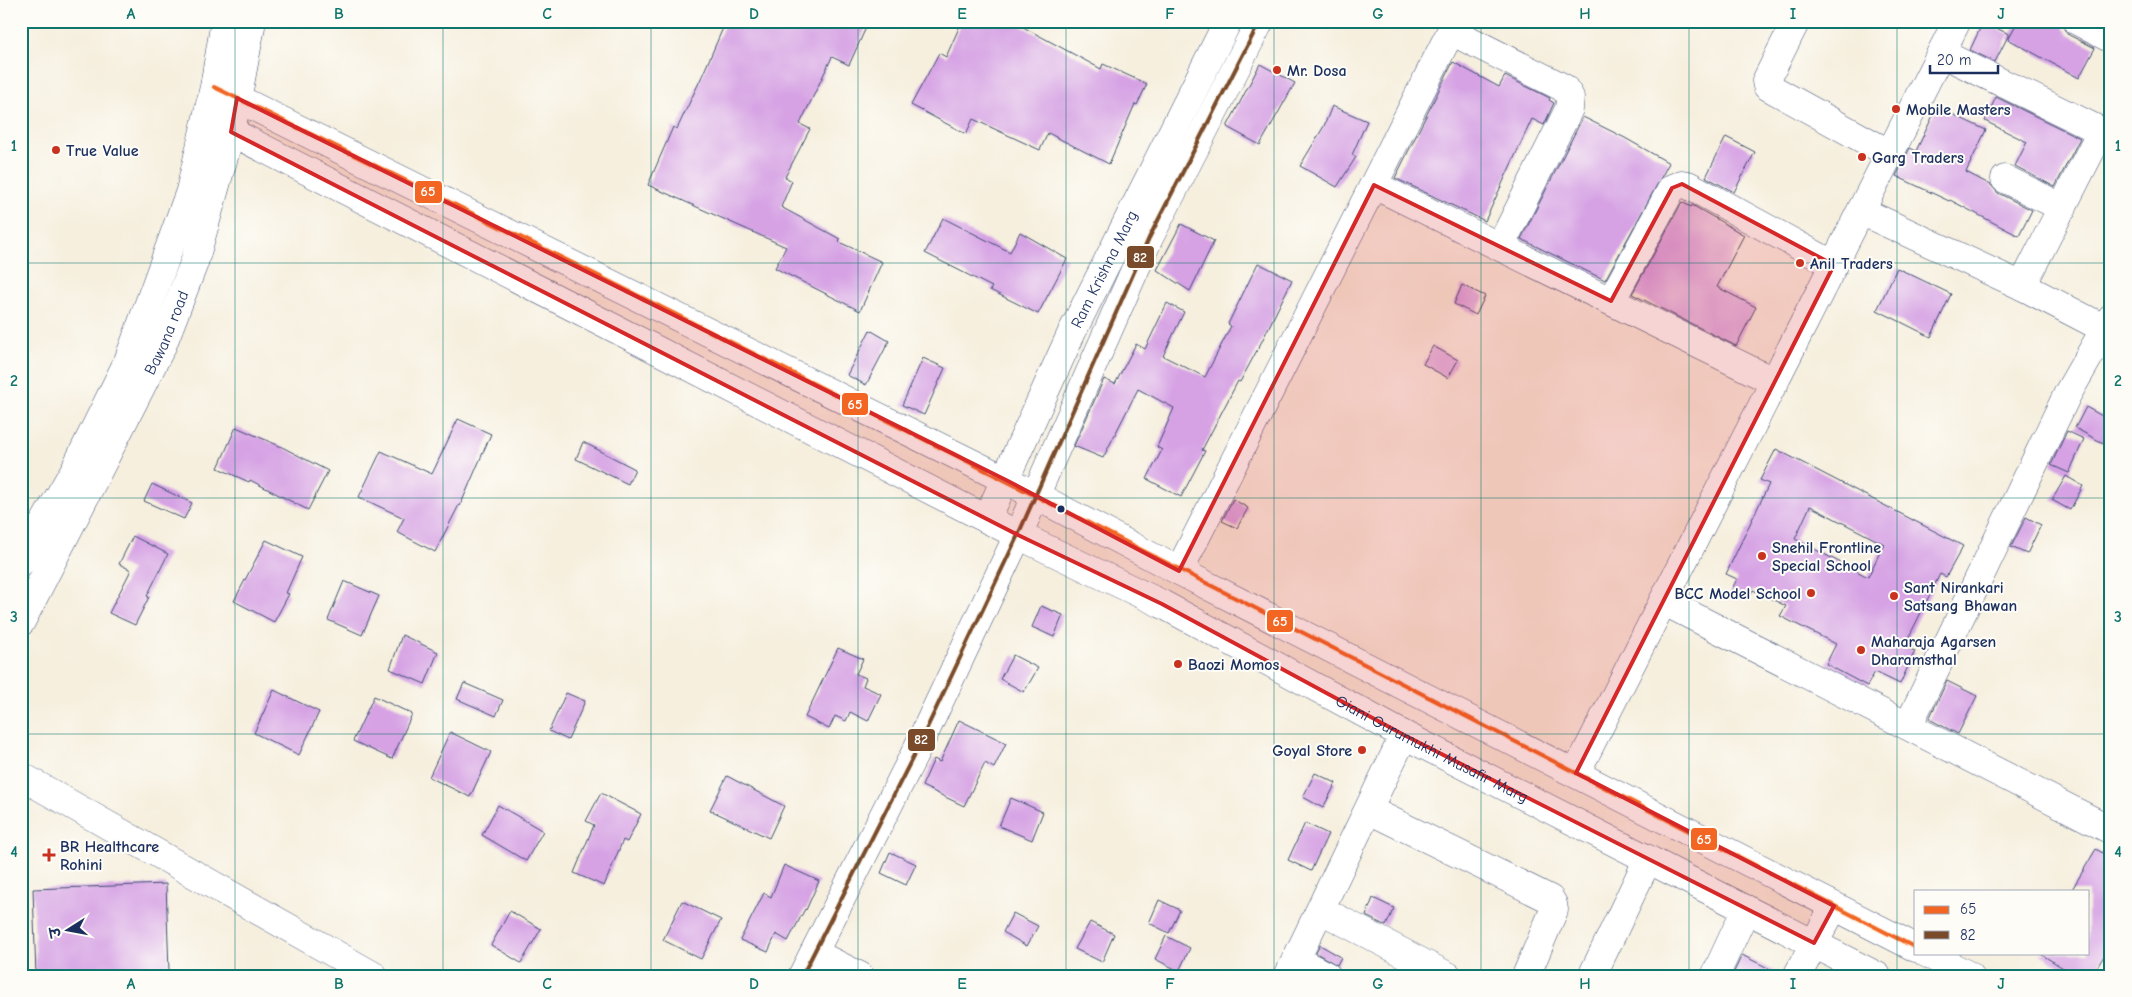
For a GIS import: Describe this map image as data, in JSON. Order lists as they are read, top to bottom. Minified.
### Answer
{"streets":{"street":["Ram Krishna Marg","Bawana road","Giani Gurumukhi Musafir Marg"]},"crossings":[["Ram Krishna Marg","Giani Gurumukhi Musafir Marg"],["Bawana road","Giani Gurumukhi Musafir Marg"]],"places":{"other":["Mr. Dosa","Mobile Masters","True Value","Garg Traders","Anil Traders","Snehil Frontline Special School","BCC Model School","Sant Nirankari Satsang Bhawan","Maharaja Agarsen Dharamsthal","Baozi Momos","Goyal Store"],"health":["BR Healthcare Rohini"]},"lines":["transit line 82","transit line 65"],"legend":["65","82"],"scale_bar":"20 m","north":"left","grid":{"columns":["A","B","C","D","E","F","G","H","I","J"],"rows":["1","2","3","4"]}}
